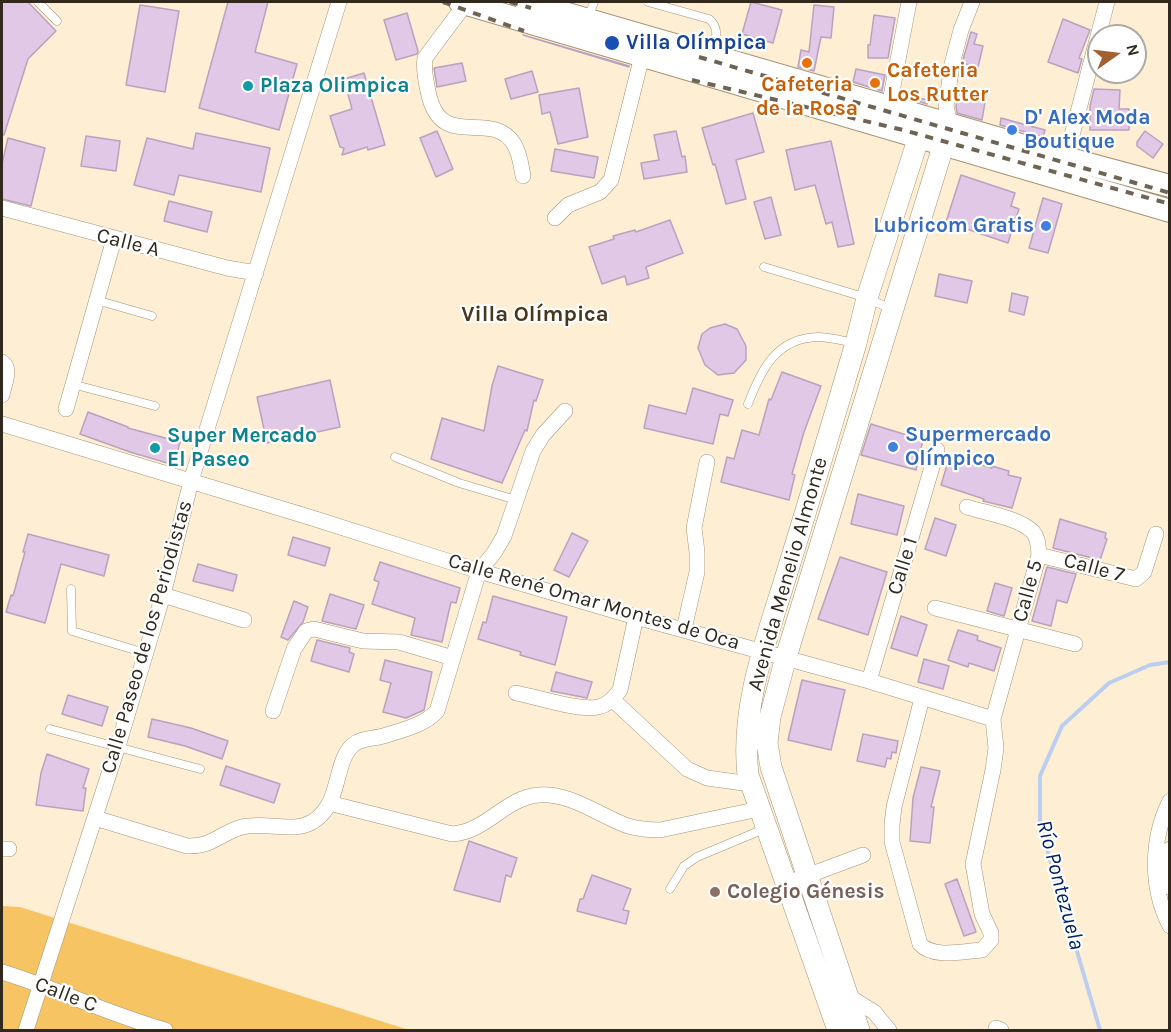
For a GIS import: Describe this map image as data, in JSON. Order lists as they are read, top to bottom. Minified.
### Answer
{"streets":{"street":["Calle A","Calle 1","Calle 7","Avenida Menelio Almonte","Calle 5","Calle René Omar Montes de Oca","Calle Paseo de los Periodistas","Calle C"]},"crossings":[["Calle A","Calle Paseo de los Periodistas"],["Calle 1","Calle René Omar Montes de Oca"],["Calle 7","Calle 5"],["Avenida Menelio Almonte","Calle René Omar Montes de Oca"],["Calle 5","Calle René Omar Montes de Oca"],["Calle René Omar Montes de Oca","Calle Paseo de los Periodistas"],["Calle Paseo de los Periodistas","Calle C"]],"districts":["Villa Olímpica"],"water":["Río Pontezuela"],"places":["Villa Olímpica","Cafeteria de la Rosa","Cafeteria Los Rutter","Plaza Olimpica","D' Alex Moda Boutique","Lubricom Gratis","Supermercado Olímpico","Super Mercado El Paseo","Colegio Génesis"],"north":"right"}
